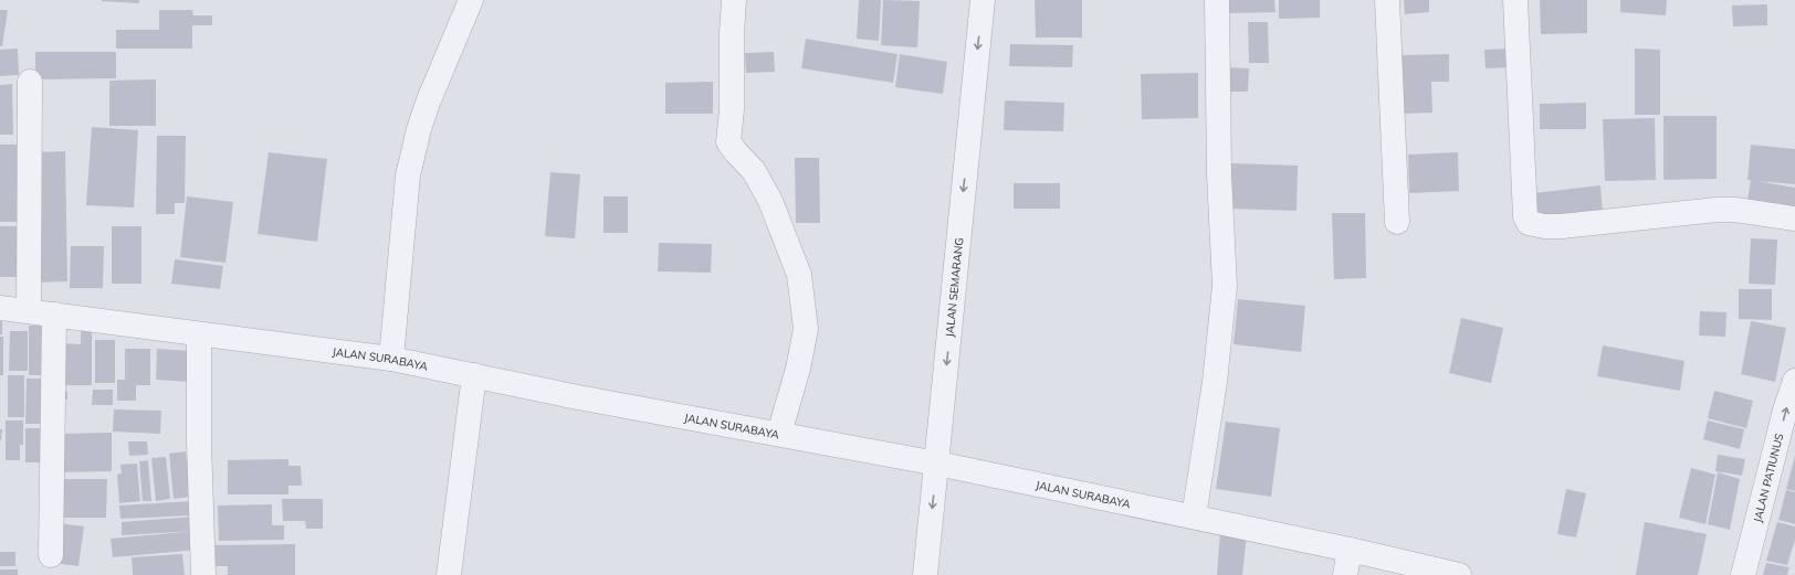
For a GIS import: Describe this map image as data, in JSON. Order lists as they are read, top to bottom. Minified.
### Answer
{"streets":{"street":["JALAN SEMARANG","JALAN SURABAYA","JALAN PATIUNUS"]},"crossings":[["JALAN SEMARANG","JALAN SURABAYA"]],"one_way":["JALAN PATIUNUS"]}
